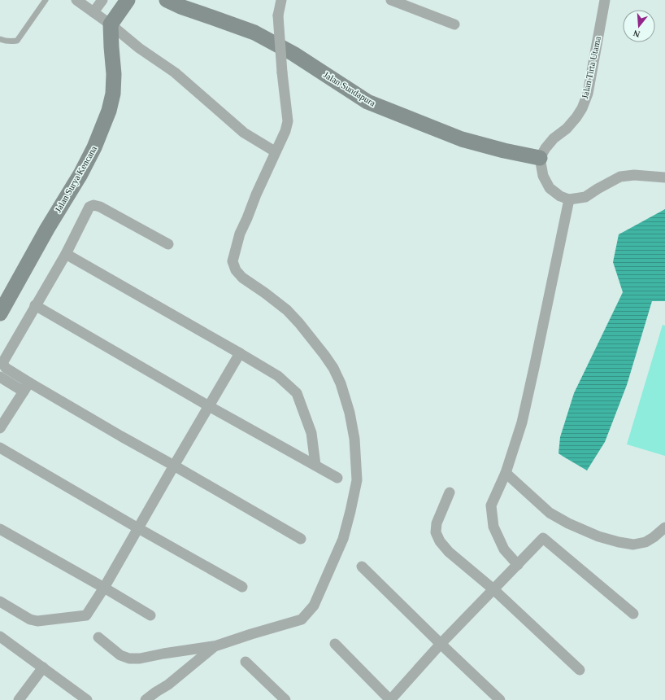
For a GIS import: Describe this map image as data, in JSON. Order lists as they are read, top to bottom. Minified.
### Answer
{"streets":{"street":["Jalan Tirta Utama","Jalan Sundapura","Jalan Surya Kencana"]},"crossings":[["Jalan Tirta Utama","Jalan Sundapura"]],"north":"bottom"}
